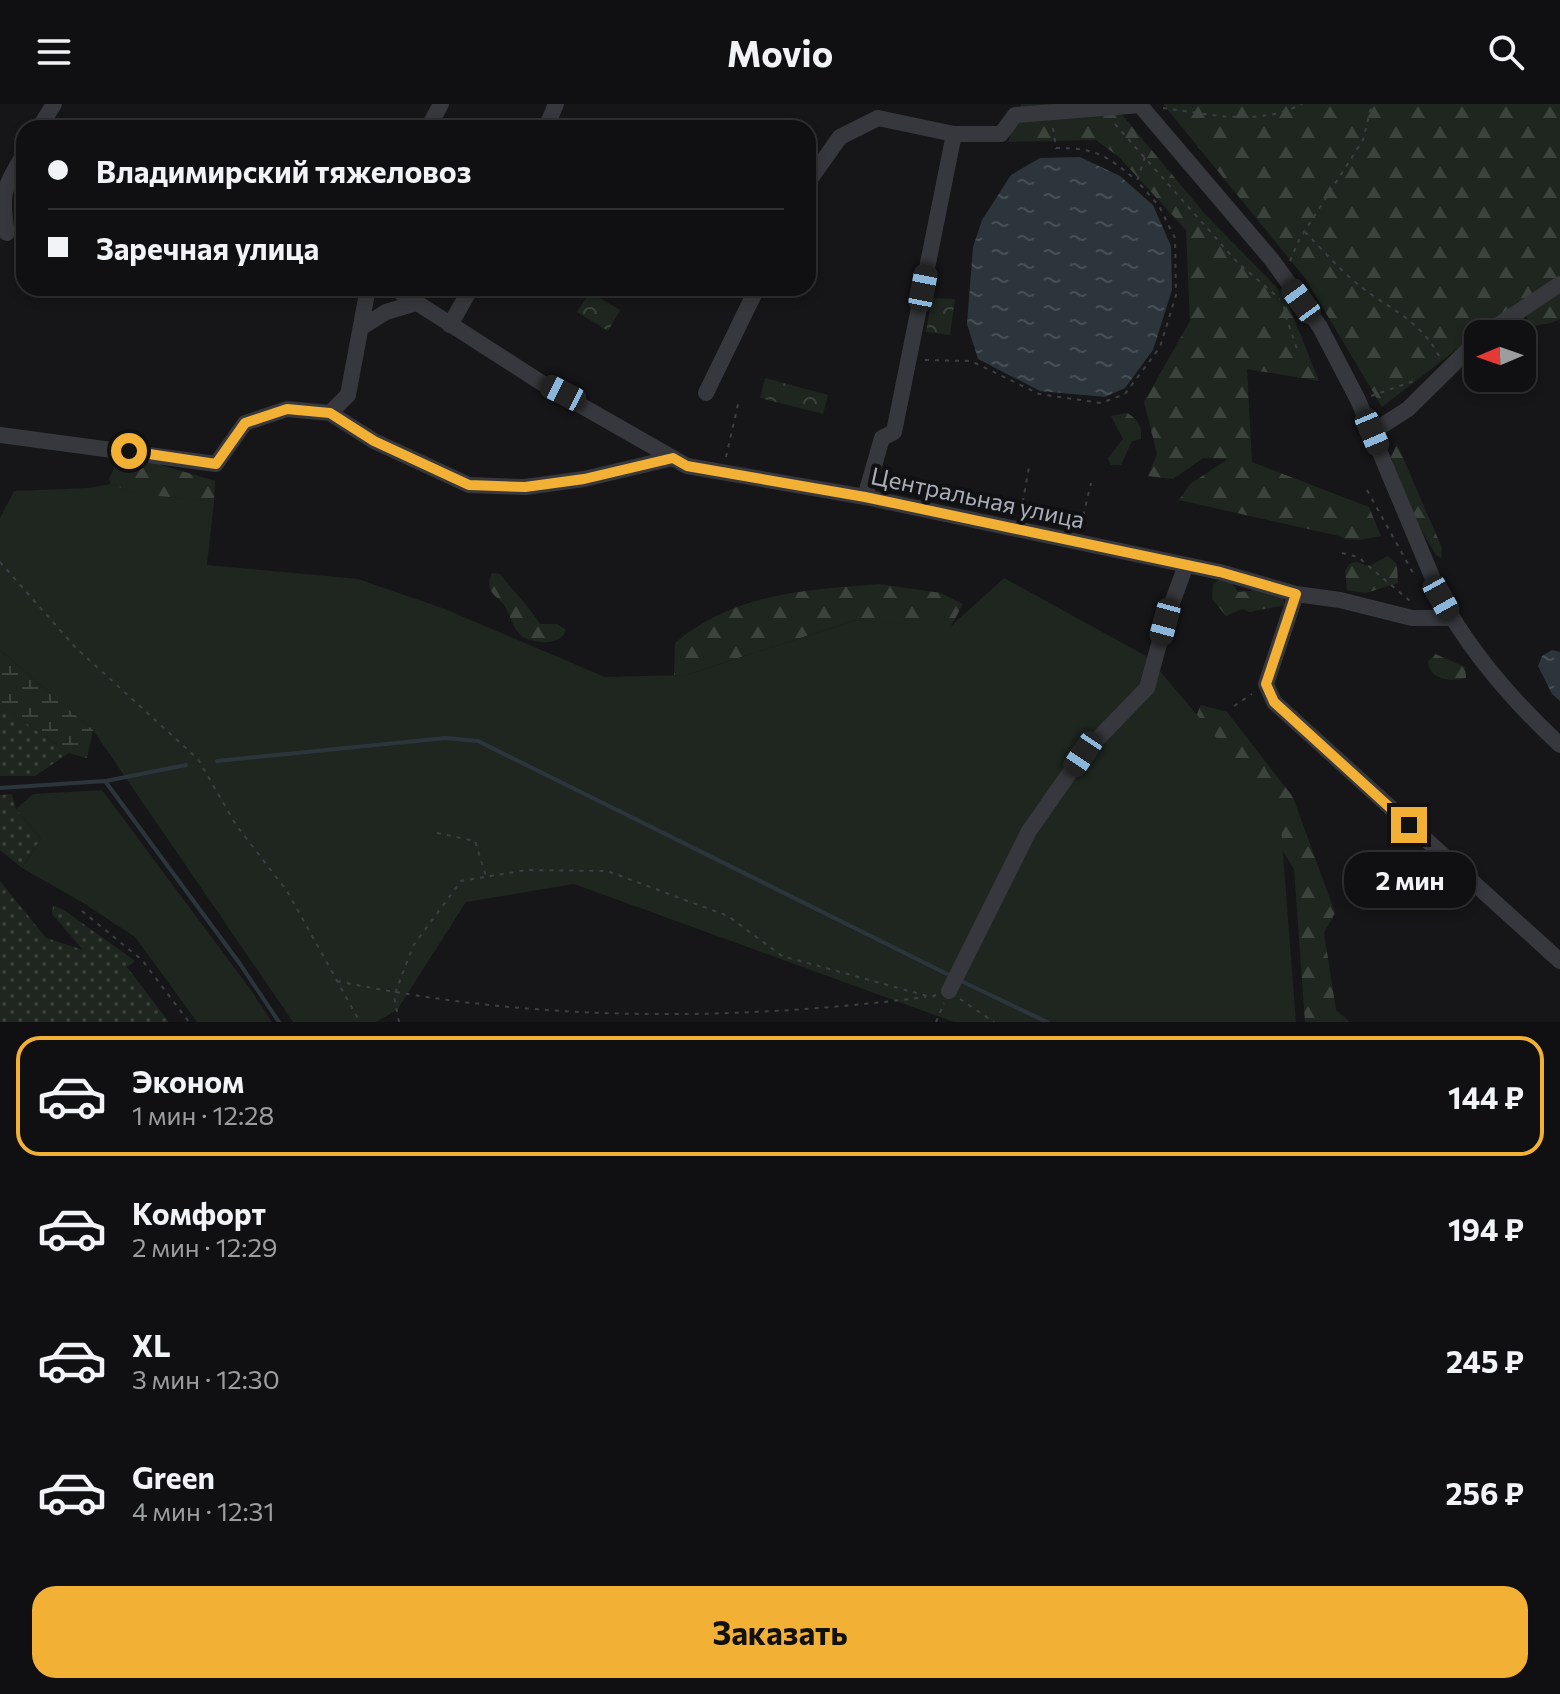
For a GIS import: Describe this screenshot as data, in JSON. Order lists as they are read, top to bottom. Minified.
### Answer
{"streets":{"street":["Центральная улица"]},"north":"left","page":{"header":"Movio","banner":["Владимирский тяжеловоз","Заречная улица"],"bubble":"2 мин","list":[{"name":"Эконом","note":"1 мин · 12:28","value":"144 ₽"},{"name":"Комфорт","note":"2 мин · 12:29","value":"194 ₽"},{"name":"XL","note":"3 мин · 12:30","value":"245 ₽"},{"name":"Green","note":"4 мин · 12:31","value":"256 ₽"}],"buttons":"Заказать"}}
